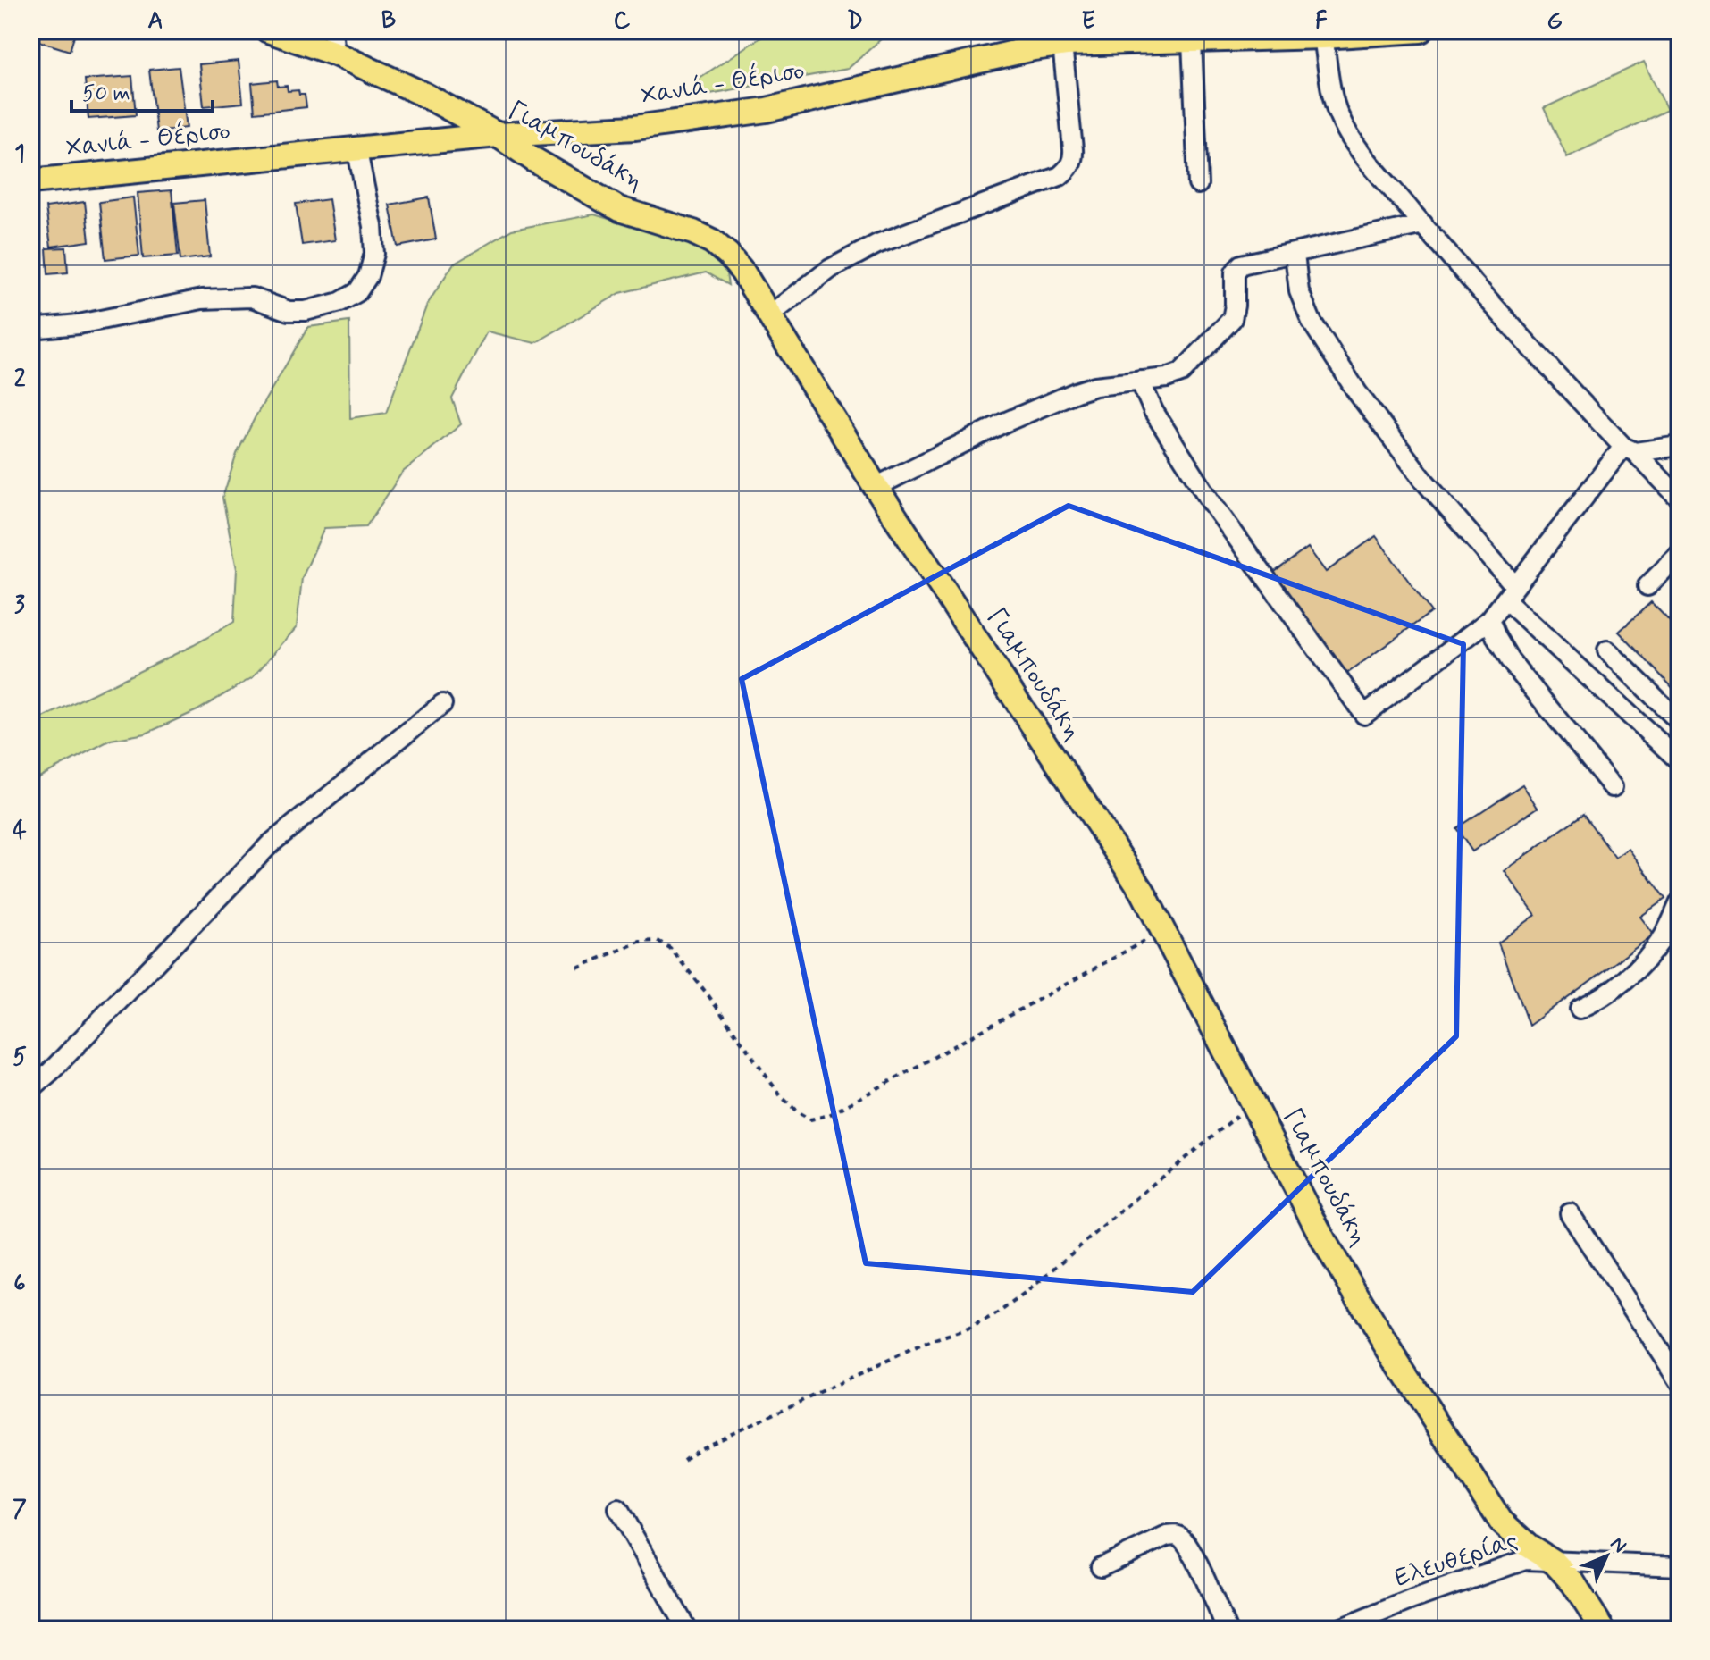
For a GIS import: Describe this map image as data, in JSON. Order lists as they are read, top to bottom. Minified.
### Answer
{"streets":{"main road":["Χανιά - Θέρισο","Γιαμπουδάκη"],"street":["Ελευθερίας"]},"crossings":[["Χανιά - Θέρισο","Γιαμπουδάκη"],["Γιαμπουδάκη","Ελευθερίας"]],"scale_bar":"50 m","north":"top right","grid":{"columns":["A","B","C","D","E","F","G"],"rows":["1","2","3","4","5","6","7"]}}
